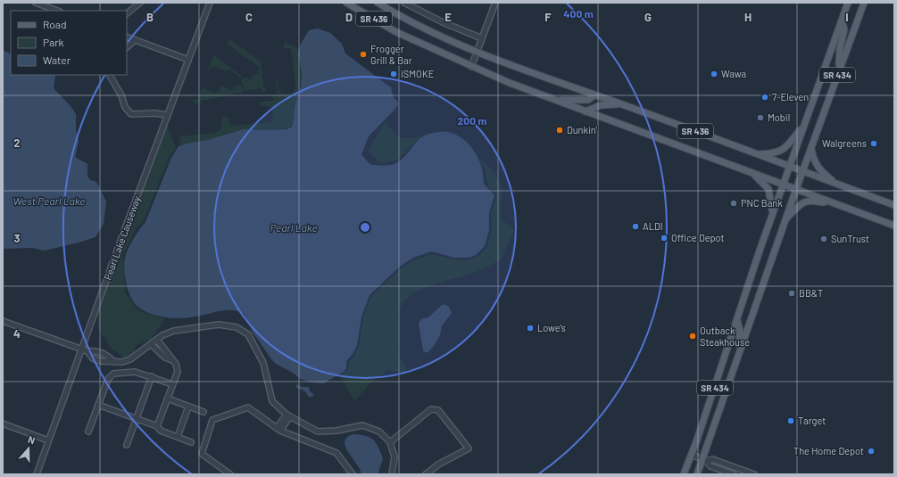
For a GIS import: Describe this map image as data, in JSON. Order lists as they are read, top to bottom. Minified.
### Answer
{"streets":{"main road":["SR 436","SR 434"],"street":["Pearl Lake Causeway"]},"crossings":[["SR 436","SR 434"]],"water":["West Pearl Lake","Pearl Lake"],"places":["Frogger Grill & Bar","iSMOKE","Wawa","7-Eleven","Mobil","Dunkin'","Walgreens","PNC Bank","ALDI","Office Depot","SunTrust","BB&T","Lowe's","Outback Steakhouse","Target","The Home Depot"],"legend":["Road","Park","Water"],"north":"top","grid":{"columns":["B","C","D","E","F","G","H","I"],"rows":["2","3","4"]},"rings":["400 m","200 m"]}
